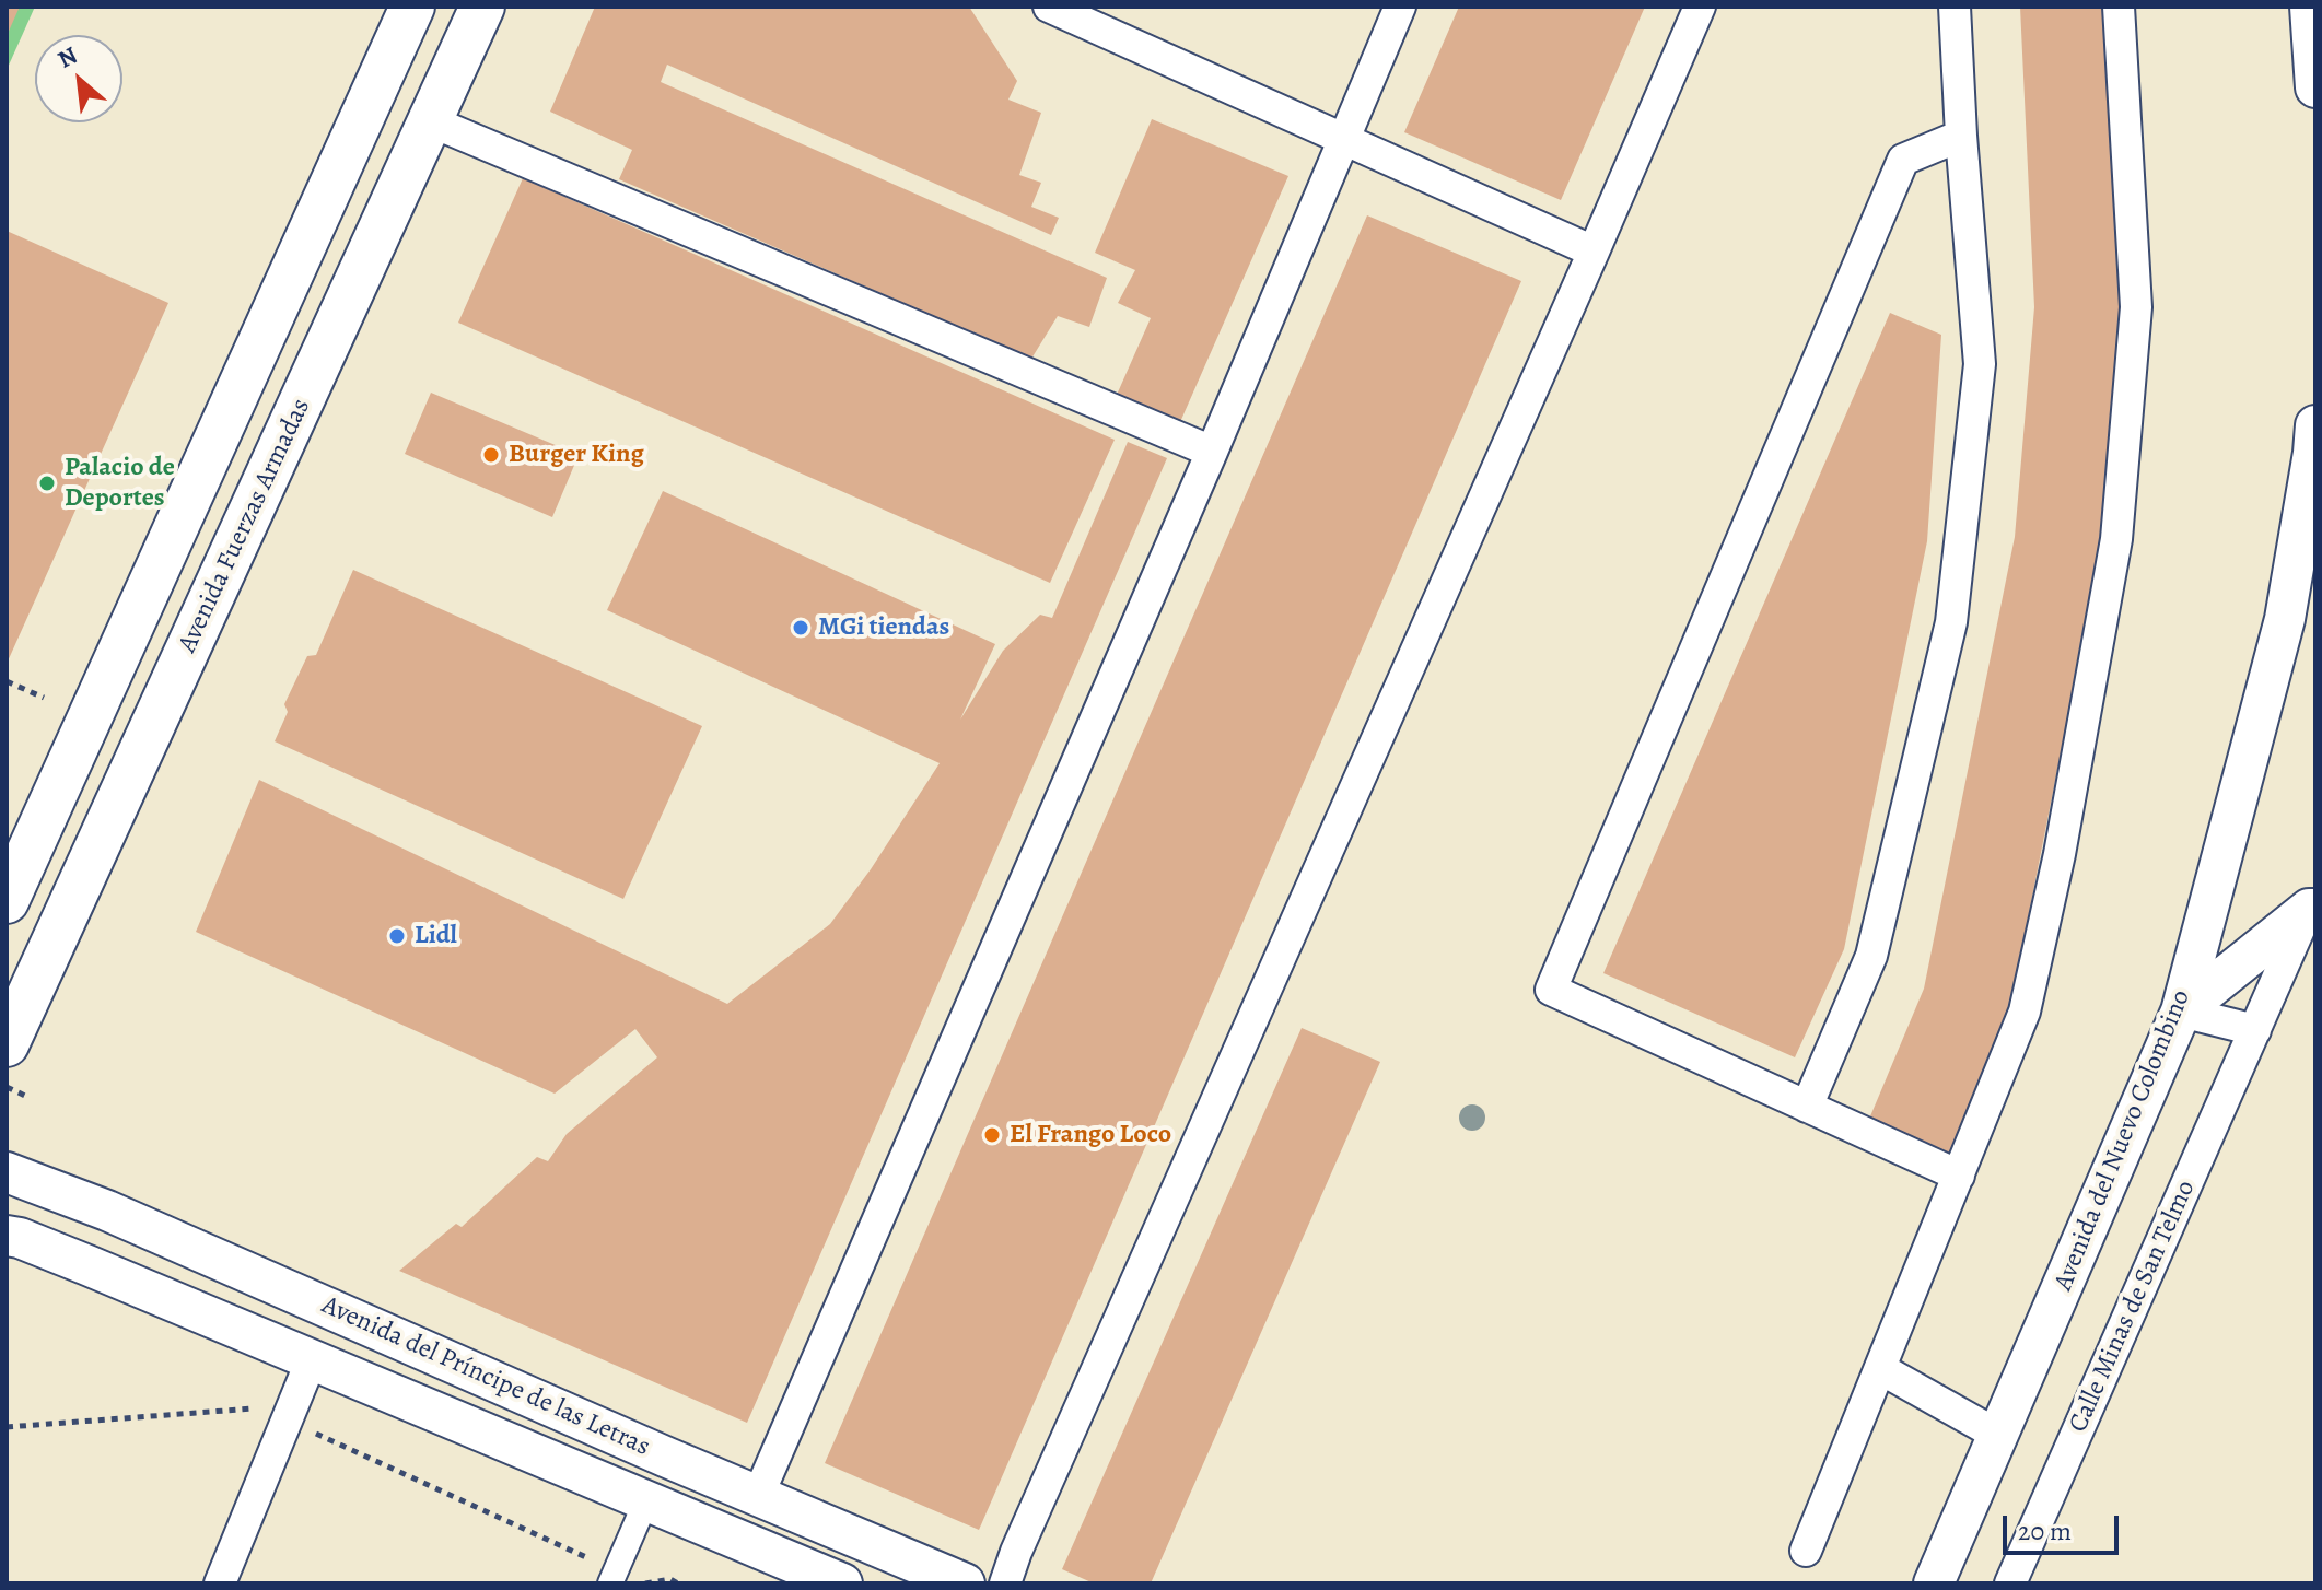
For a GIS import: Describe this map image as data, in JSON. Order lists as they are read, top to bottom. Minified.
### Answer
{"streets":{"main road":["Avenida Fuerzas Armadas"],"street":["Avenida del Nuevo Colombino","Calle Minas de San Telmo","Avenida del Príncipe de las Letras"]},"places":["Burger King","Palacio de Deportes","MGi tiendas","Lidl","El Frango Loco"],"scale_bar":"20 m","north":"top left"}
